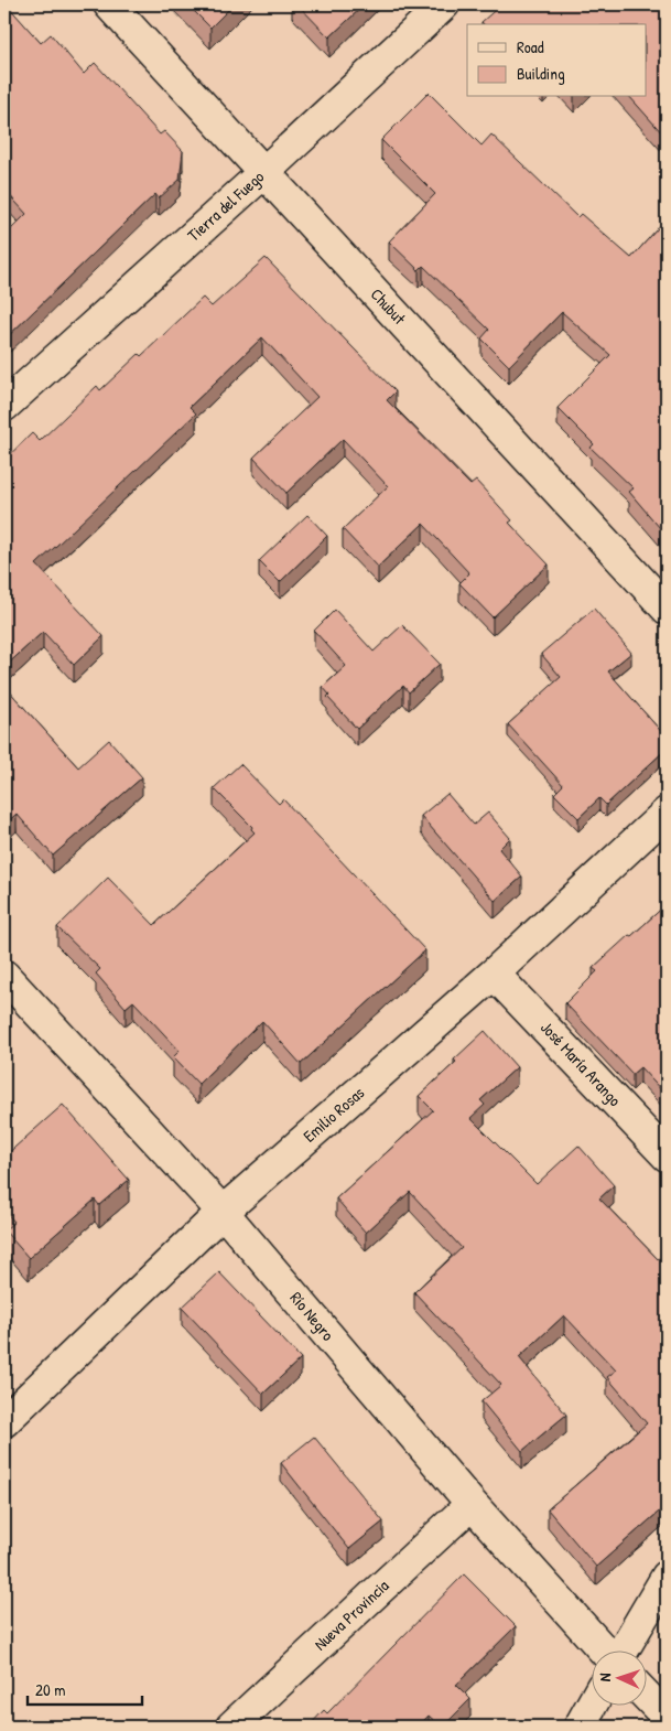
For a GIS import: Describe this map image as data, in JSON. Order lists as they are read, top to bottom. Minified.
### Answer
{"streets":{"street":["Tierra del Fuego","Chubut","José María Arango","Emilio Rosas","Río Negro","Nueva Provincia"]},"crossings":[["Tierra del Fuego","Chubut"],["José María Arango","Emilio Rosas"],["Emilio Rosas","Río Negro"],["Río Negro","Nueva Provincia"]],"legend":["Road","Building"],"scale_bar":"20 m","north":"left"}
